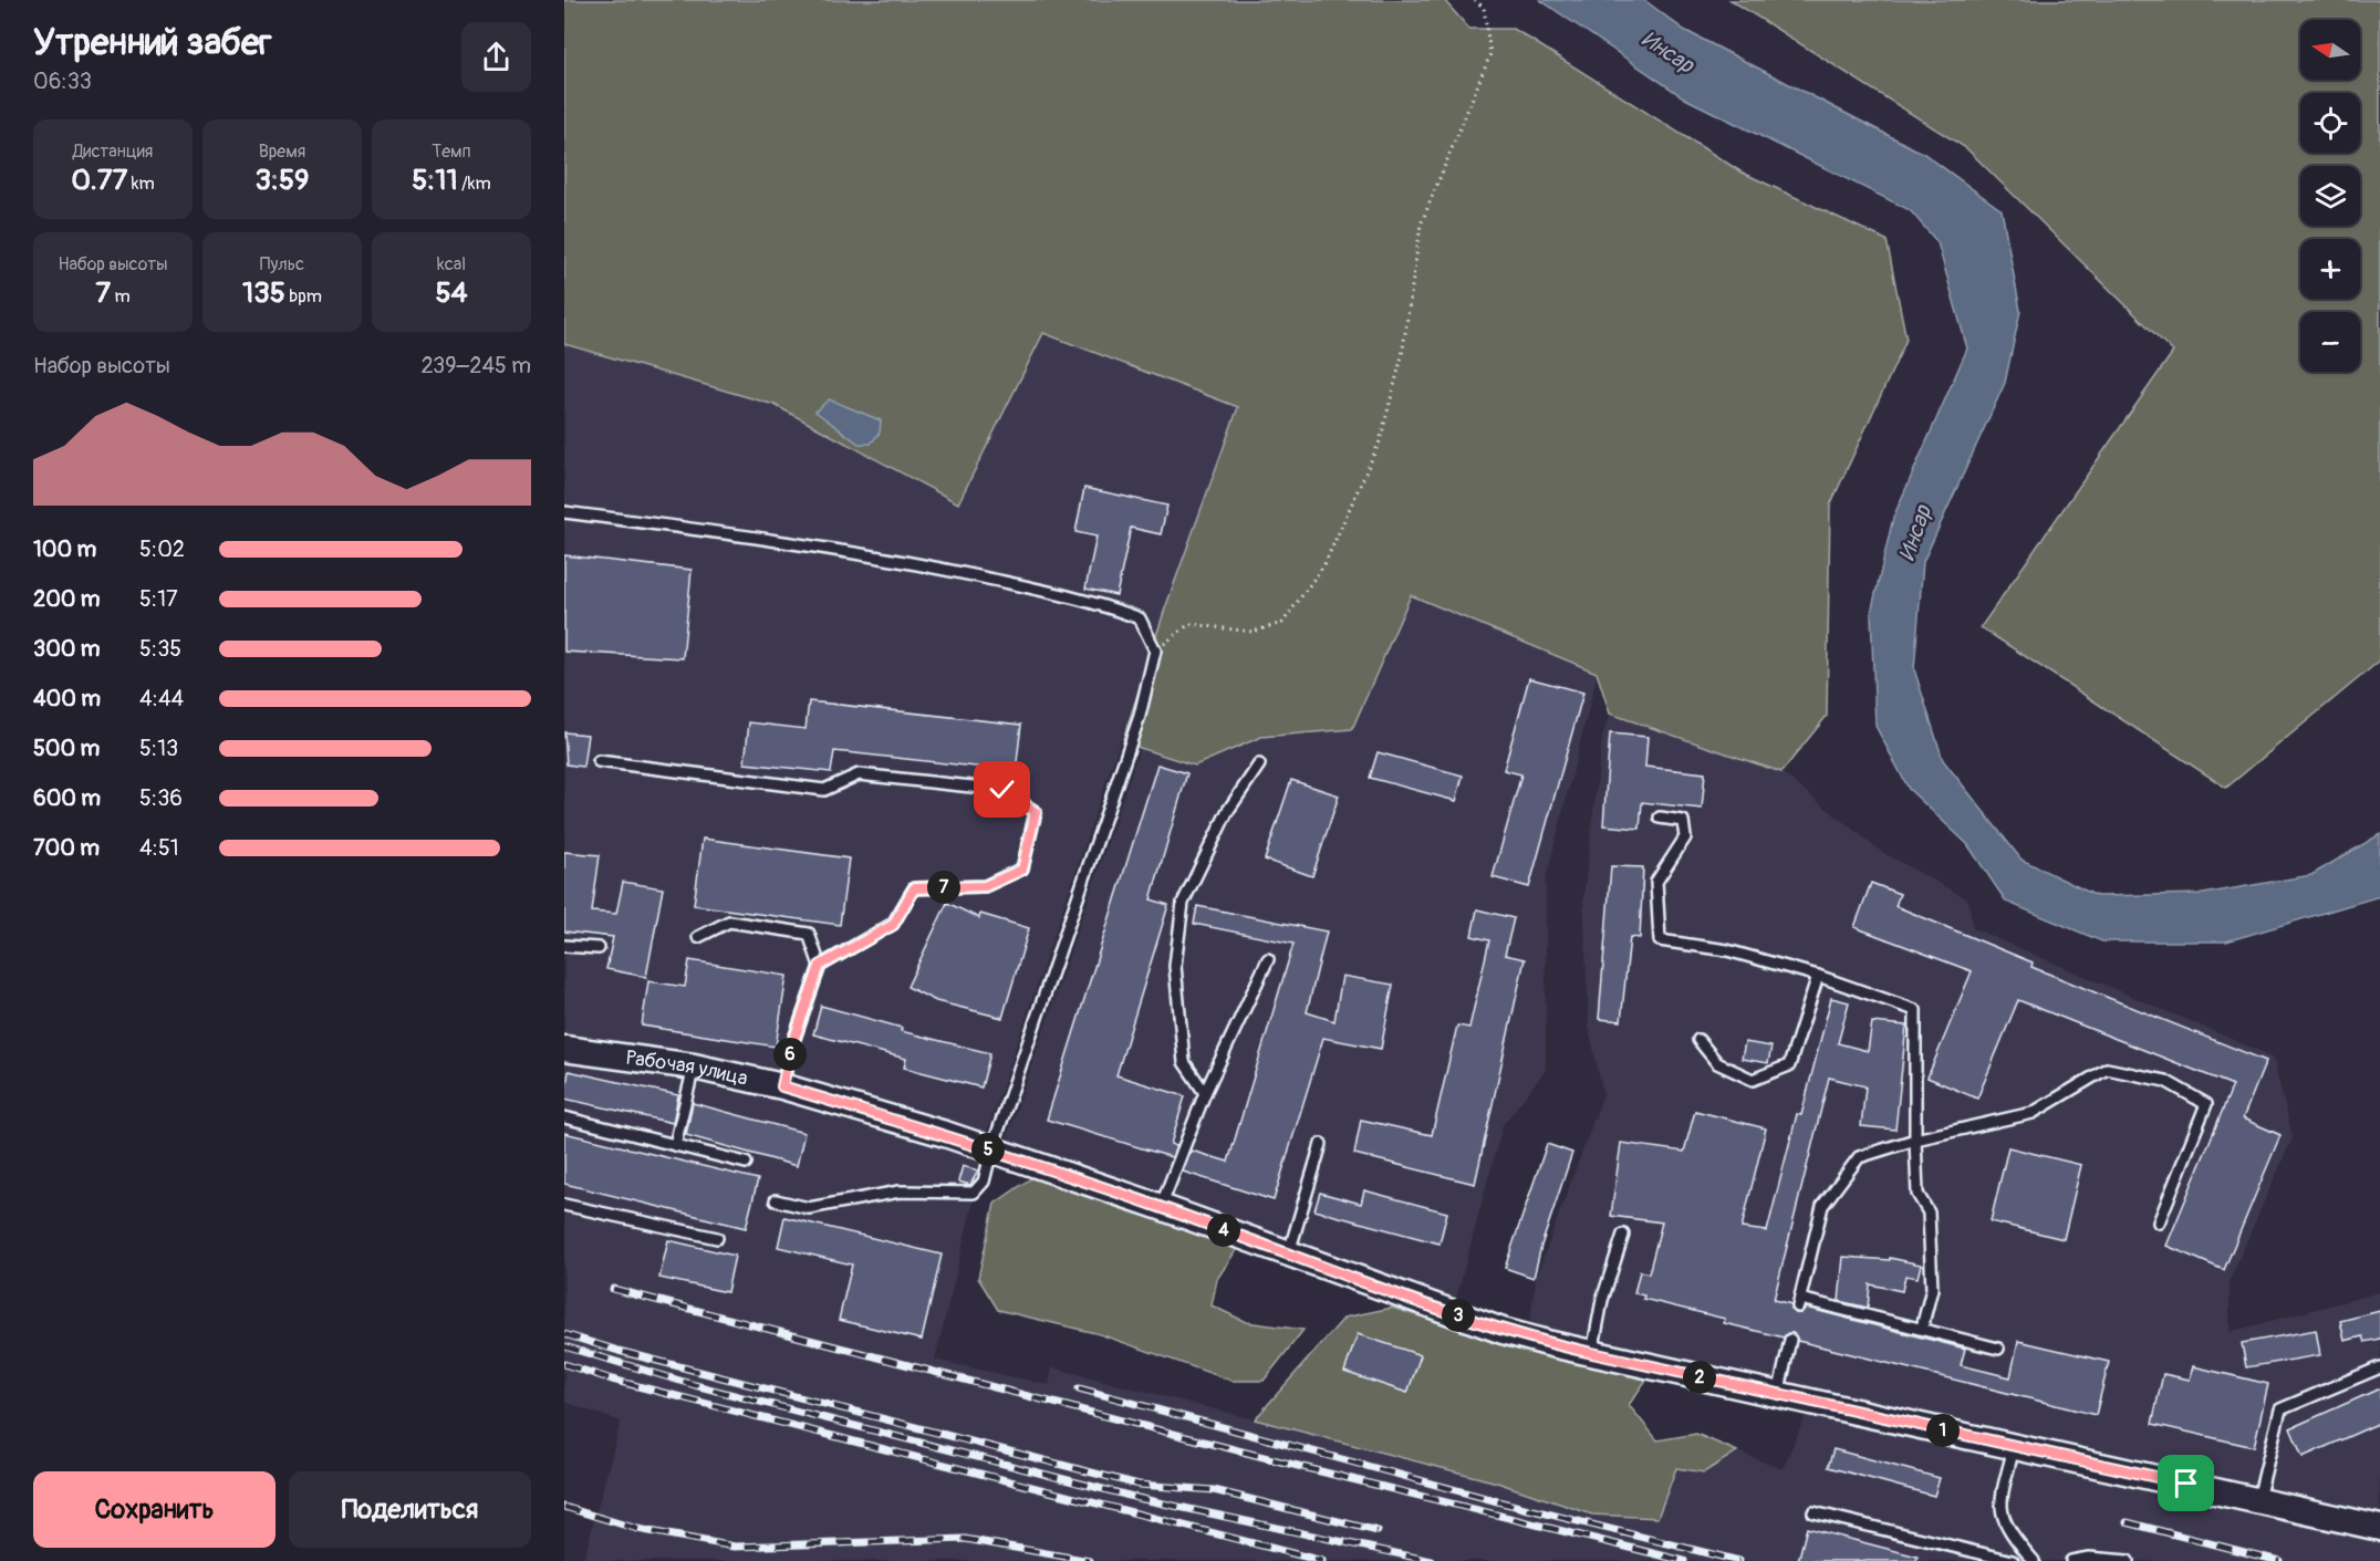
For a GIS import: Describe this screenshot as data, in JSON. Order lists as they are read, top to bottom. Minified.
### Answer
{"streets":{"street":["Рабочая улица"]},"water":["Инсар"],"north":"left","page":{"heading":["Утренний забег","06:33"],"map_buttons":["+","−"],"stats":[["Дистанция","0.77 km"],["Время","3:59"],["Темп","5:11 /km"],["Набор высоты","7 m"],["Пульс","135 bpm"],["kcal","54"]],"chart":["Набор высоты","239–245 m"],"list":[{"name":"100 m","note":"5:02"},{"name":"200 m","note":"5:17"},{"name":"300 m","note":"5:35"},{"name":"400 m","note":"4:44"},{"name":"500 m","note":"5:13"},{"name":"600 m","note":"5:36"},{"name":"700 m","note":"4:51"}],"pins":["7","6","5","4","3","2","1"],"buttons":["Сохранить","Поделиться"]}}
